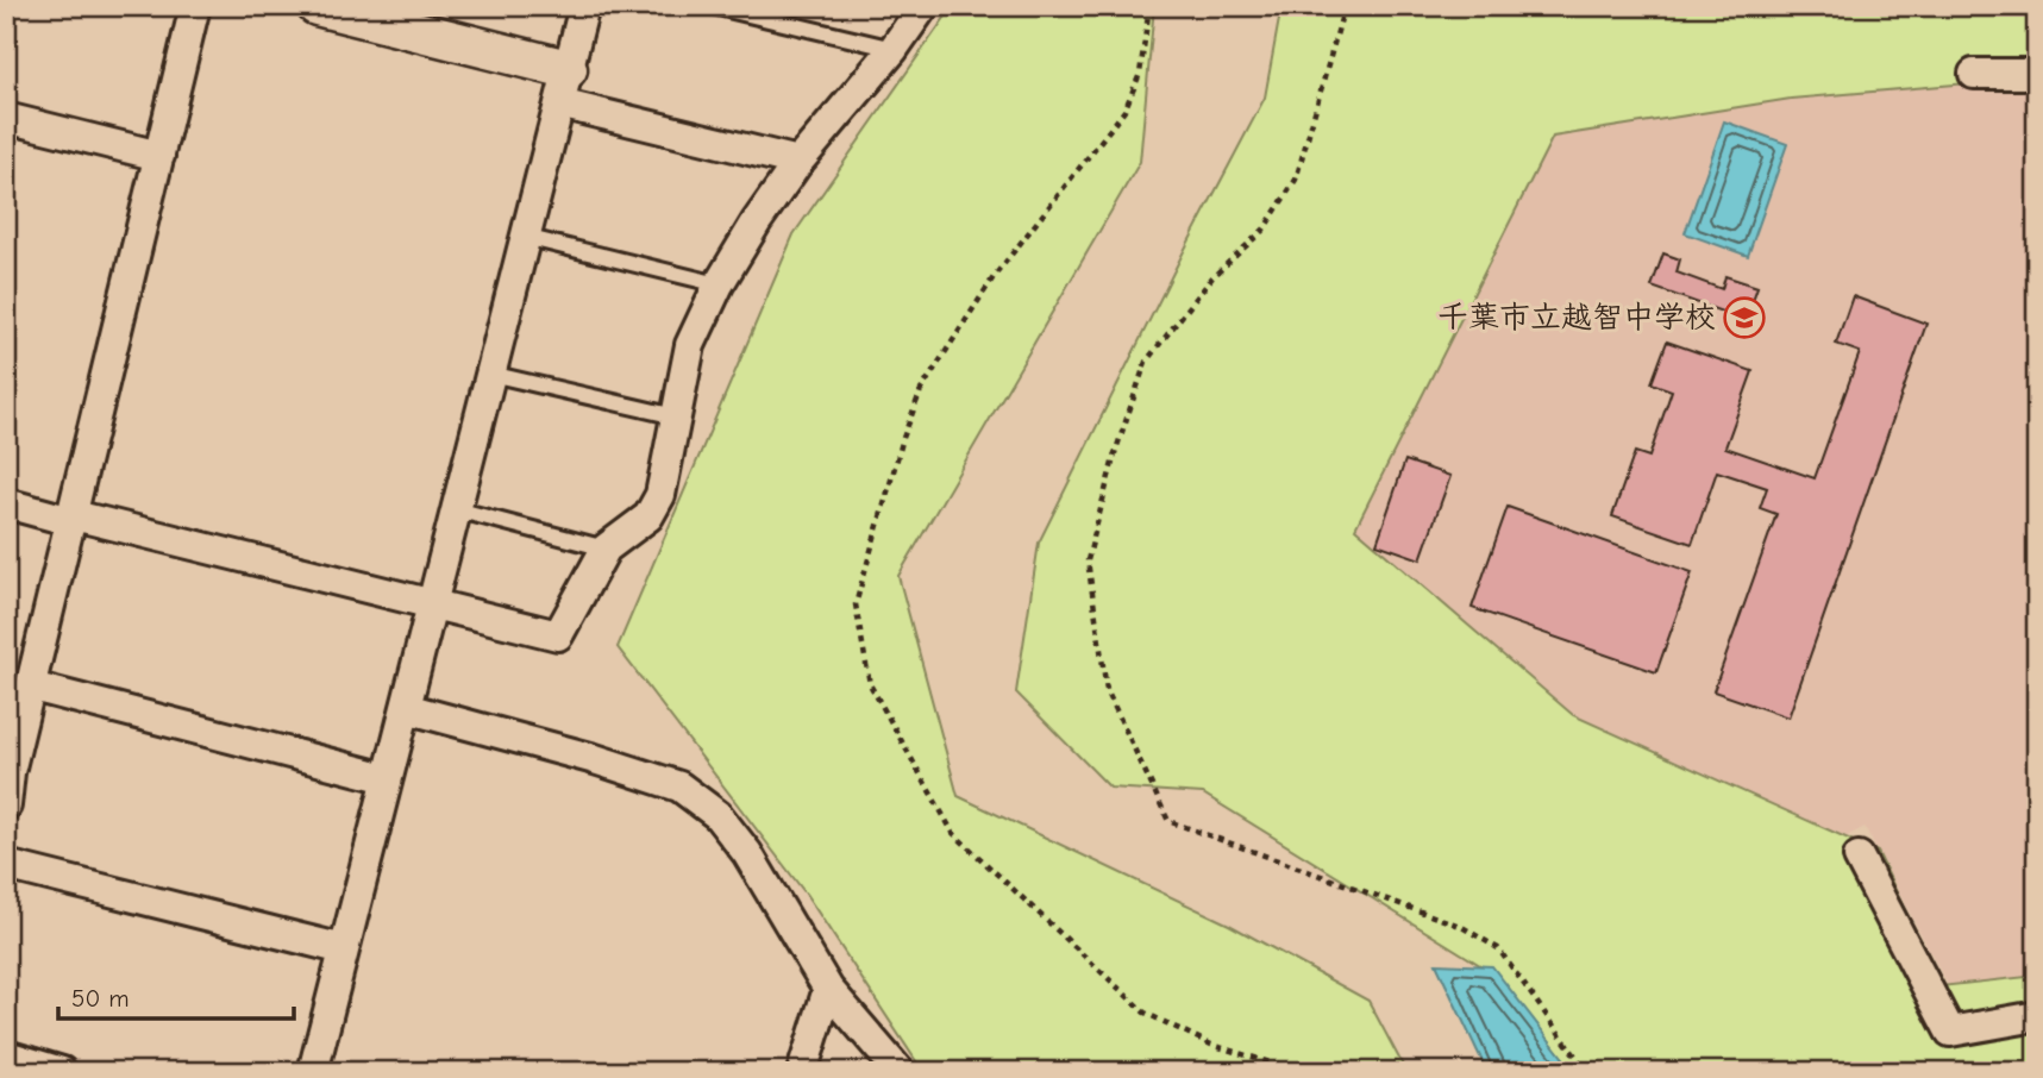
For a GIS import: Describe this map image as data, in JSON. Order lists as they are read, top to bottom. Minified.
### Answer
{"places":{"school or university":["千葉市立越智中学校"]},"scale_bar":"50 m"}
